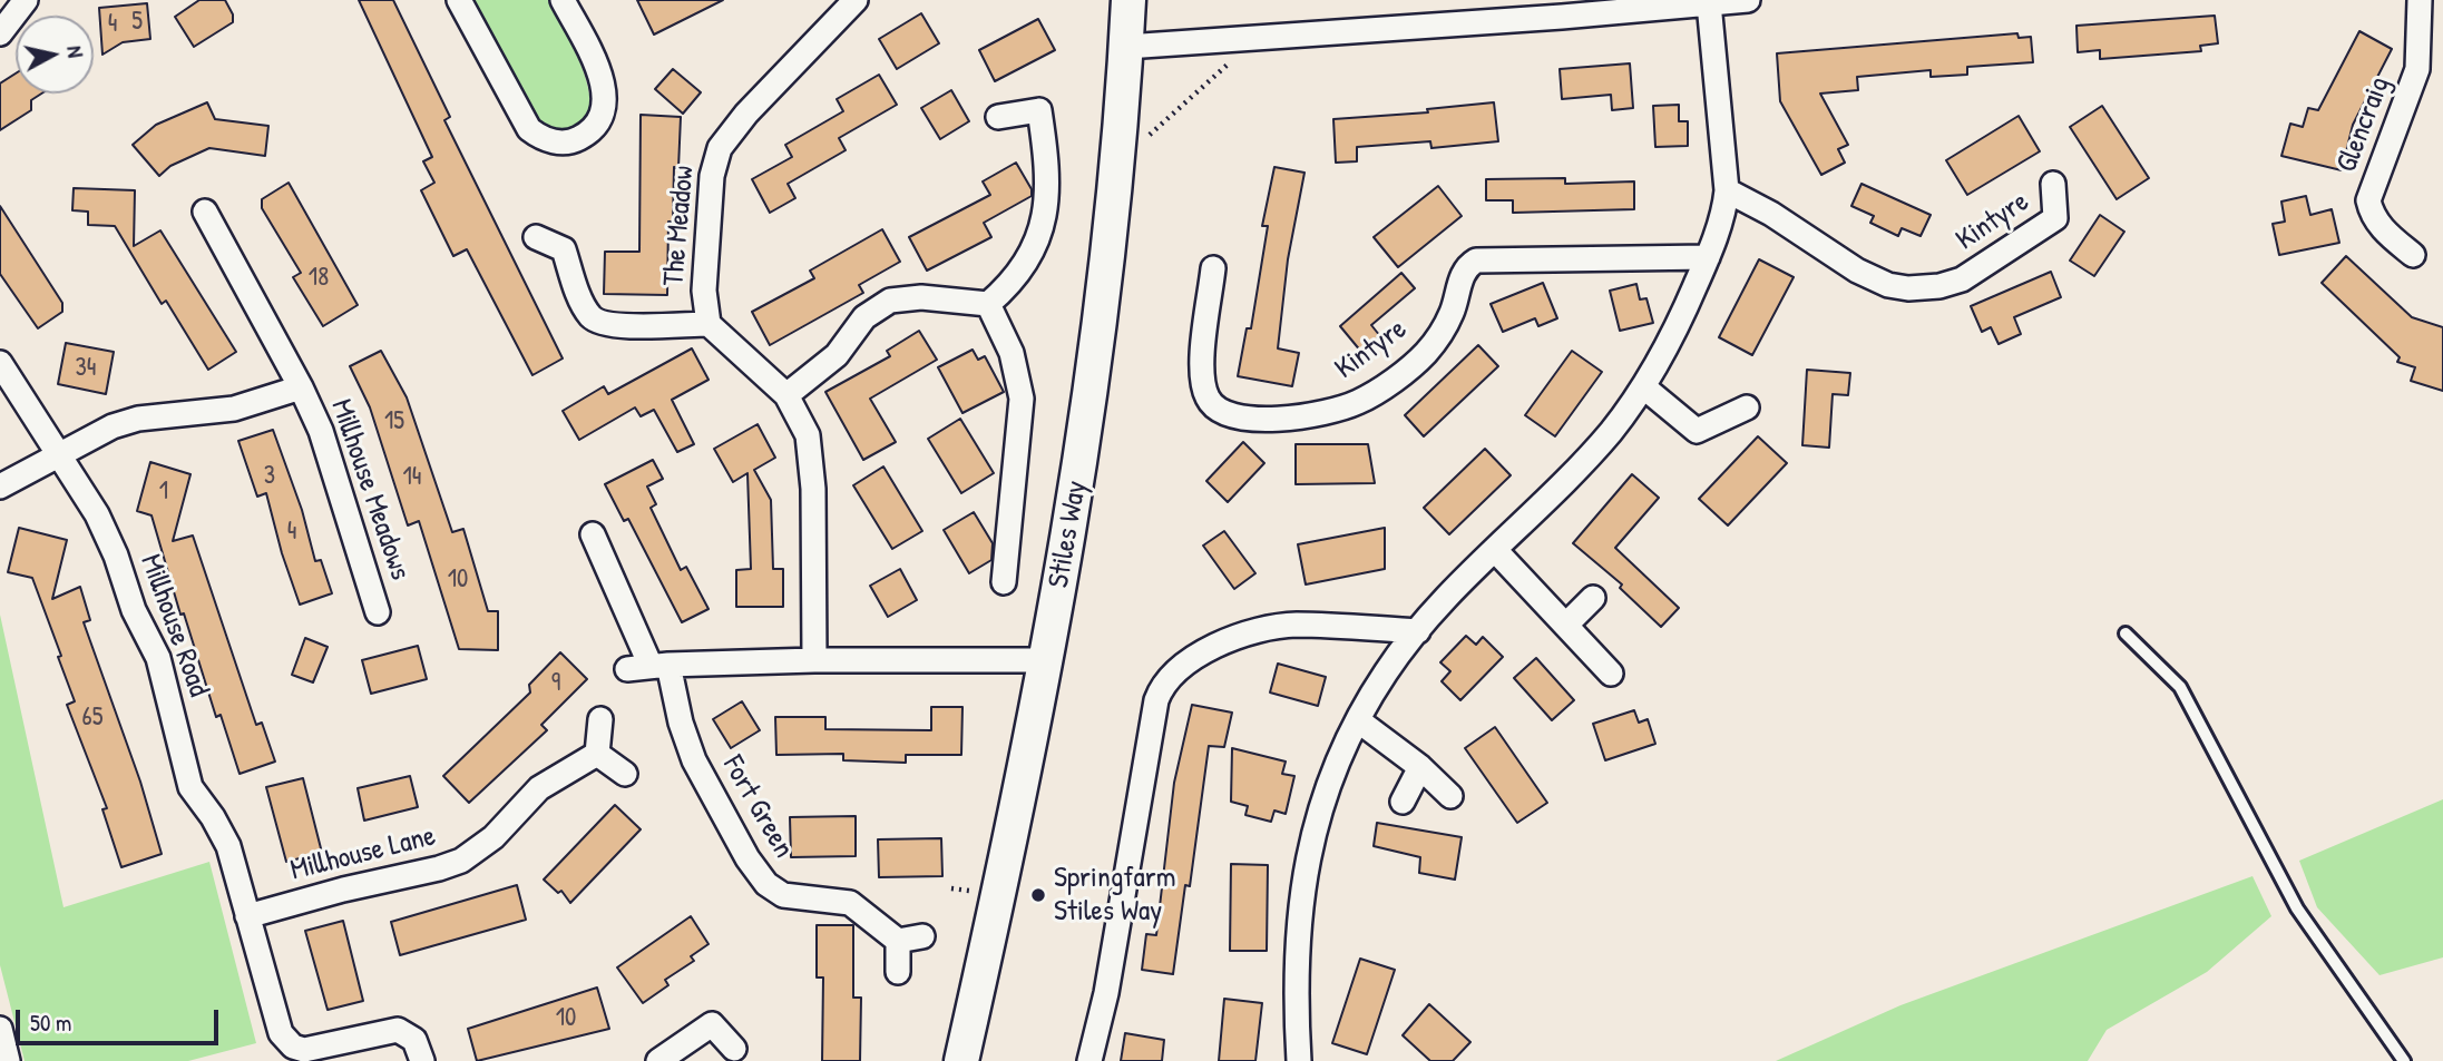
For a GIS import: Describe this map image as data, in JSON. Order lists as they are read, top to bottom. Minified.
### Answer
{"streets":{"main road":["Stiles Way"],"street":["Glencraig","Kintyre","The Meadow","Millhouse Meadows","Millhouse Road","Fort Green","Millhouse Lane"]},"crossings":[["Millhouse Meadows","Millhouse Road"],["Millhouse Road","Millhouse Lane"]],"places":["Springfarm Stiles Way"],"house_numbers":["5","4","18","34","15","3","14","1","4","10","9","65","10"],"scale_bar":"50 m","north":"right"}
